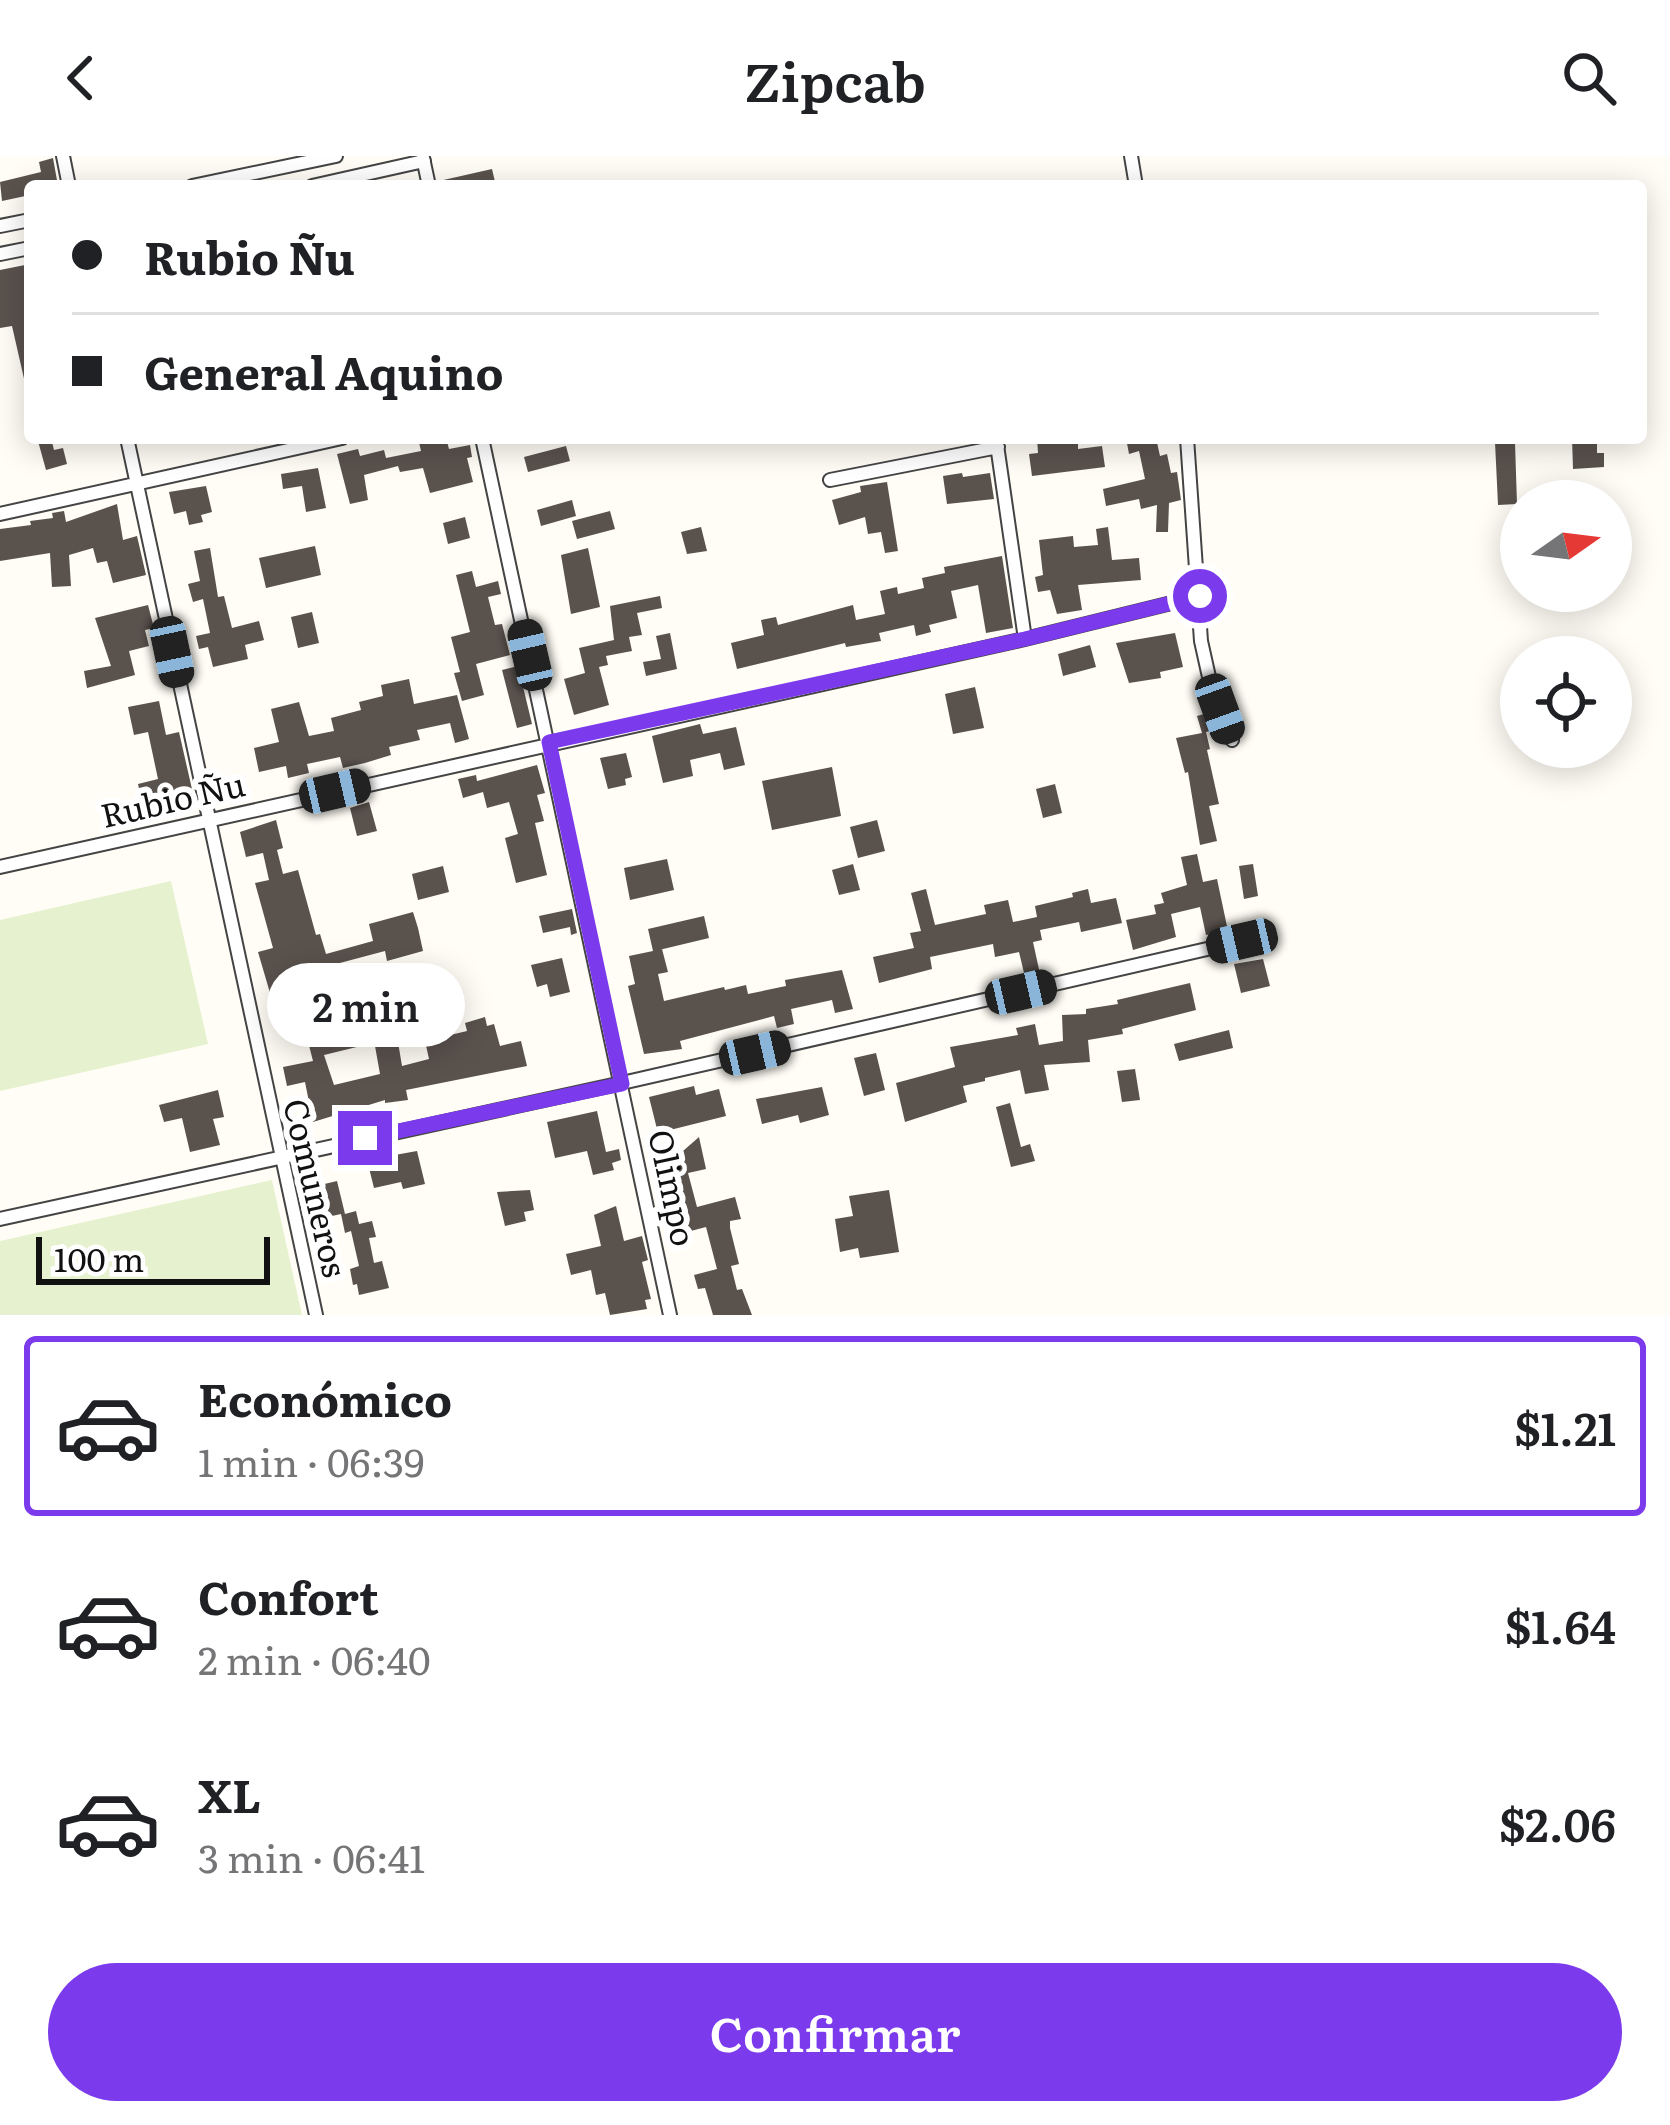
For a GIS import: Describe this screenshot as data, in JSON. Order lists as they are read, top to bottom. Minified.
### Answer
{"streets":{"street":["Rubio Ñu","Comuneros","Olimpo"]},"crossings":[["Rubio Ñu","Comuneros"],["Rubio Ñu","Olimpo"]],"scale_bar":"100 m","north":"right","page":{"header":"Zipcab","banner":["Rubio Ñu","General Aquino"],"bubble":"2 min","scale":"100 m","list":[{"name":"Económico","note":"1 min · 06:39","value":"$1.21"},{"name":"Confort","note":"2 min · 06:40","value":"$1.64"},{"name":"XL","note":"3 min · 06:41","value":"$2.06"}],"buttons":"Confirmar"}}
